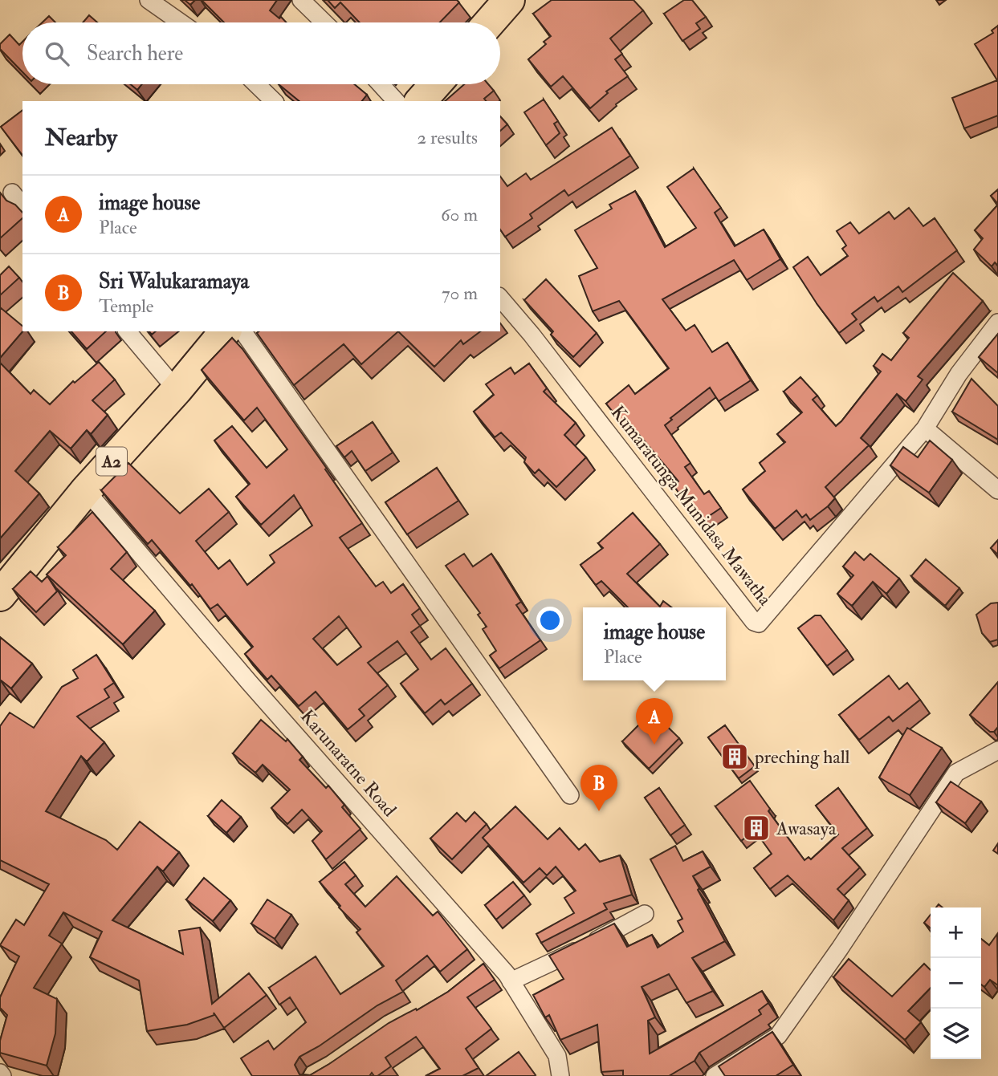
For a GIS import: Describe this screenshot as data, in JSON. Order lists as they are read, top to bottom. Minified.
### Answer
{"streets":{"highway":["A2"],"street":["Kumaratunga Munidasa Mawatha","Karunaratne Road"]},"crossings":[["A2","Karunaratne Road"]],"places":{"building":["preching hall","Awasaya"]},"page":{"search":"Search here","heading":["Nearby","2 results"],"list":[{"mark":"A","name":"image house","note":"Place","value":"60 m"},{"mark":"B","name":"Sri Walukaramaya","note":"Temple","value":"70 m"}],"popup":["image house","Place"],"pins":["A","B"],"map_buttons":["+","−"]}}
